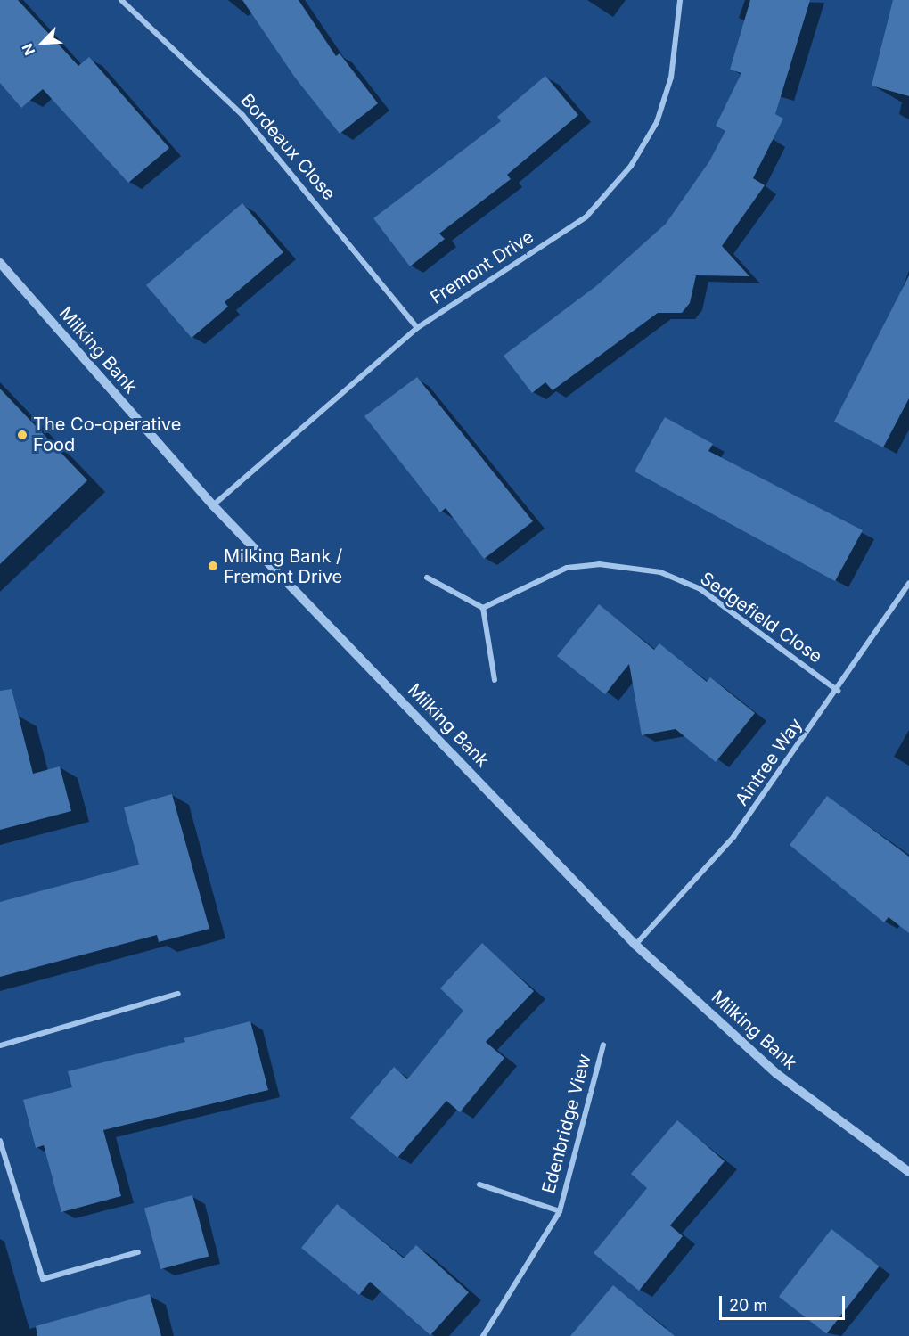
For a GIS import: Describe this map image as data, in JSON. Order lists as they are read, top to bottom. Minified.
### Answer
{"streets":{"street":["Bordeaux Close","Fremont Drive","Milking Bank","Sedgefield Close","Aintree Way","Edenbridge View"]},"crossings":[["Bordeaux Close","Fremont Drive"],["Fremont Drive","Milking Bank"],["Milking Bank","Aintree Way"],["Sedgefield Close","Aintree Way"]],"places":["The Co-operative Food","Milking Bank / Fremont Drive"],"scale_bar":"20 m","north":"bottom left"}
